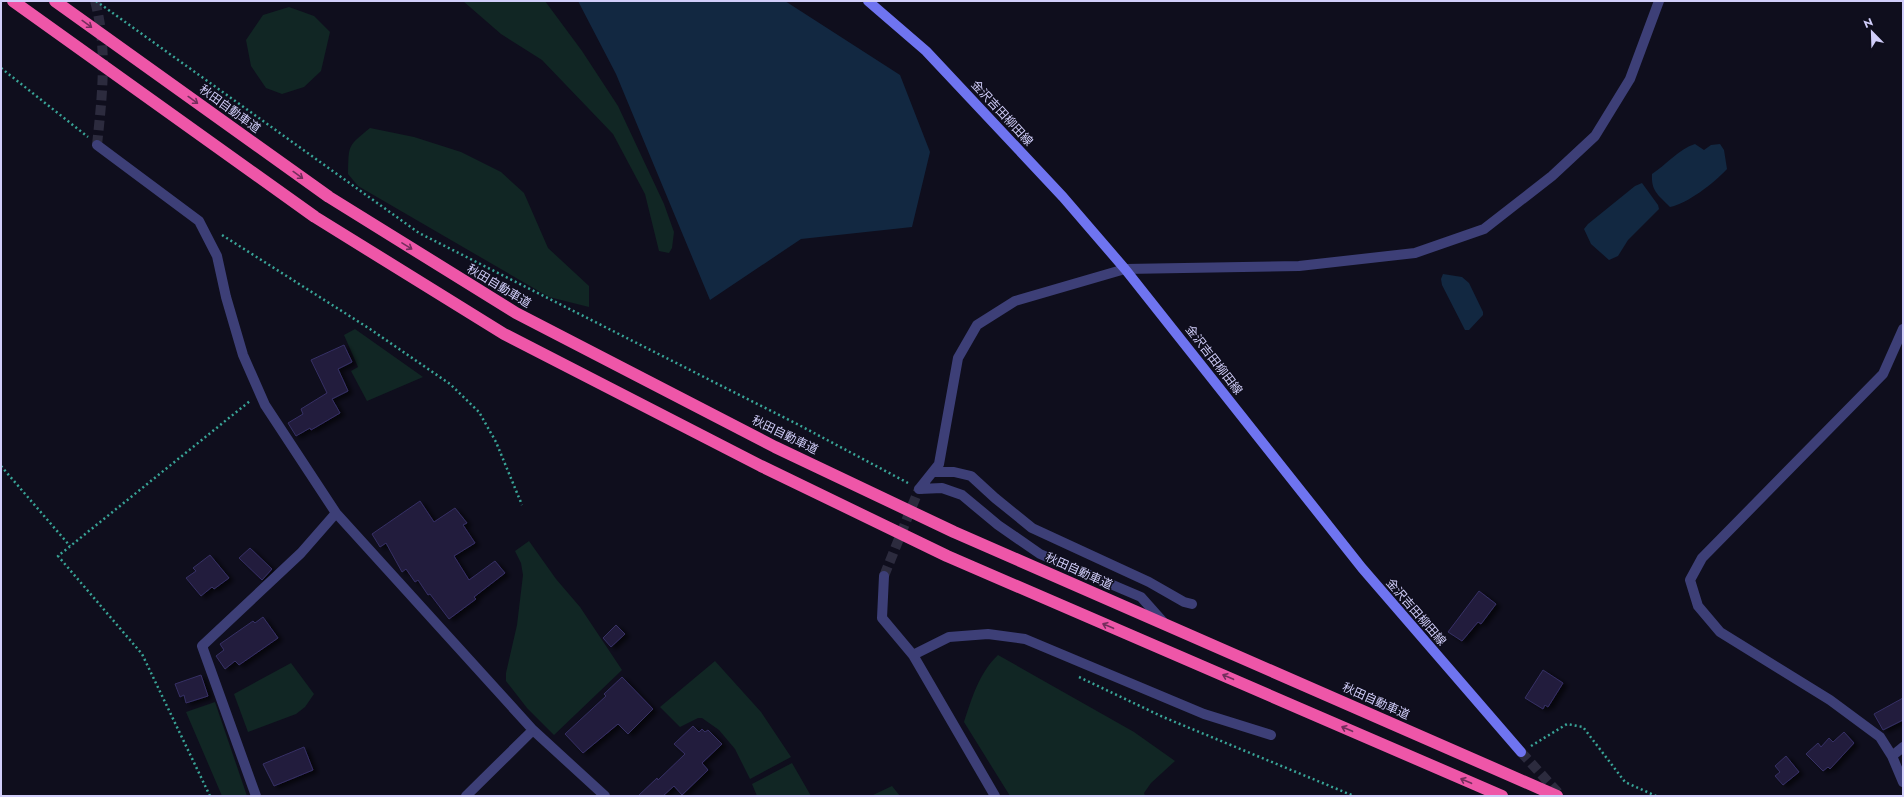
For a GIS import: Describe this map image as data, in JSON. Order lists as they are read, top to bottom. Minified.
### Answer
{"streets":{"highway":["秋田自動車道"],"main road":["金沢吉田柳田線"]},"north":"top left"}
